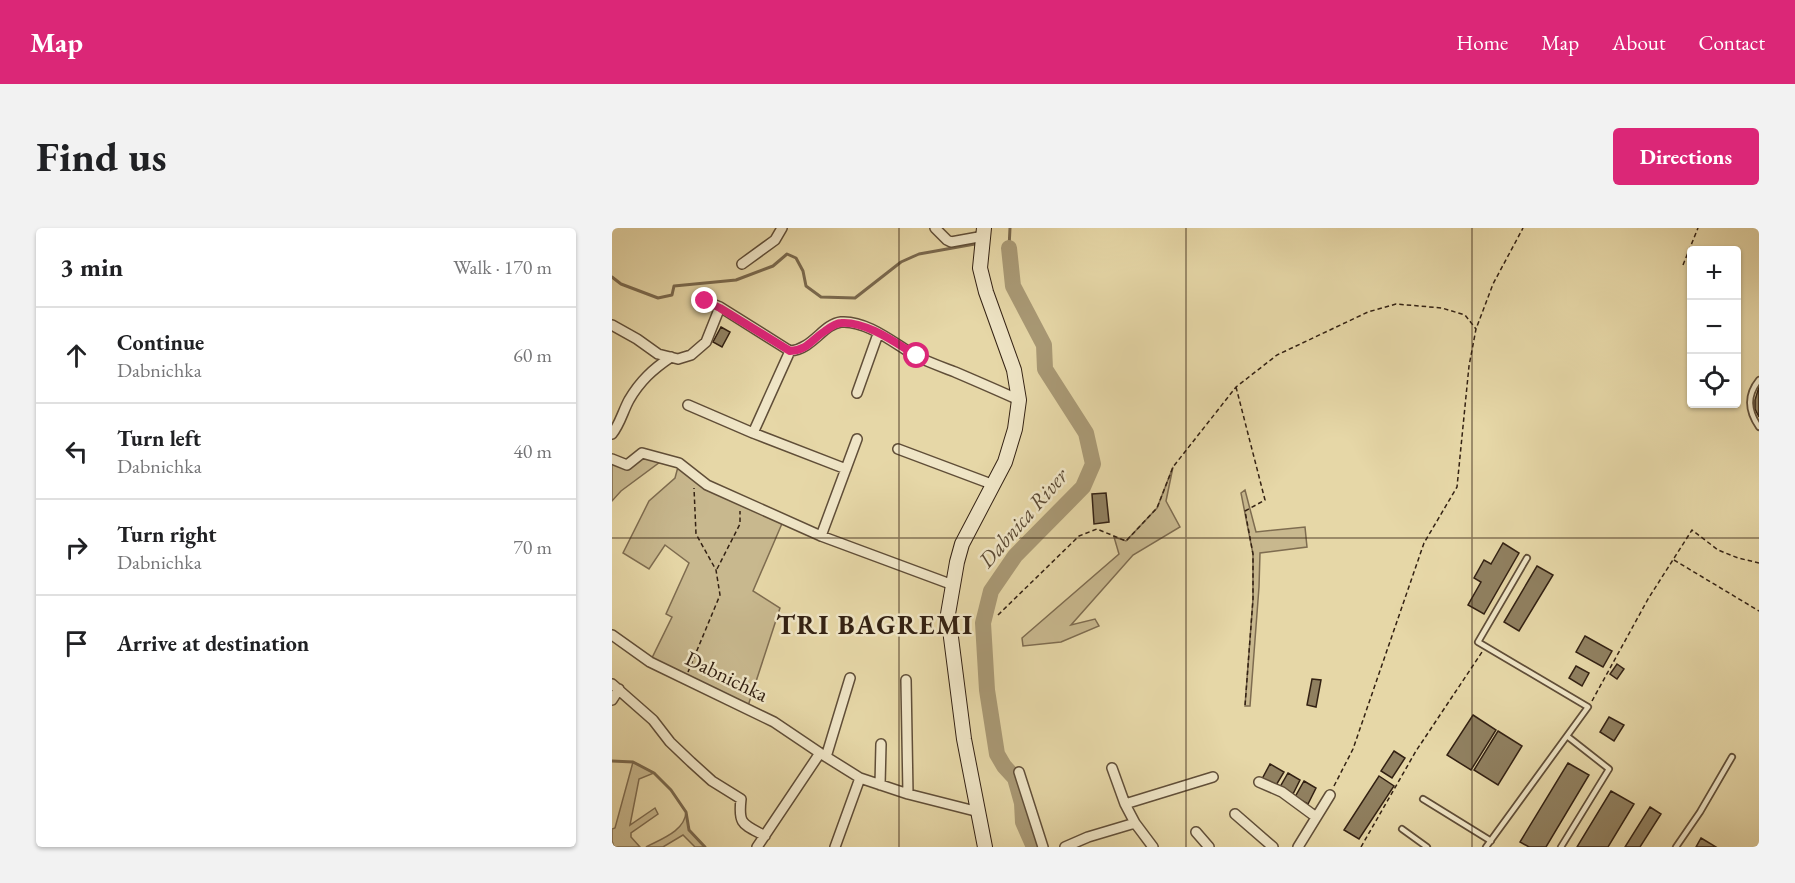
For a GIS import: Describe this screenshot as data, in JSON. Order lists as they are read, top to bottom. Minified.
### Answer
{"streets":{"street":["Dabnichka"]},"districts":["TRI BAGREMI"],"water":["Dabnica River"],"page":{"header":"Map","nav":["Home","Map","About","Contact"],"buttons":"Directions","title":"Find us","heading":["3 min","Walk · 170 m"],"map_buttons":["+","−"],"list":[["Continue","Dabnichka","60 m"],["Turn left","Dabnichka","40 m"],["Turn right","Dabnichka","70 m"],"Arrive at destination"]}}
